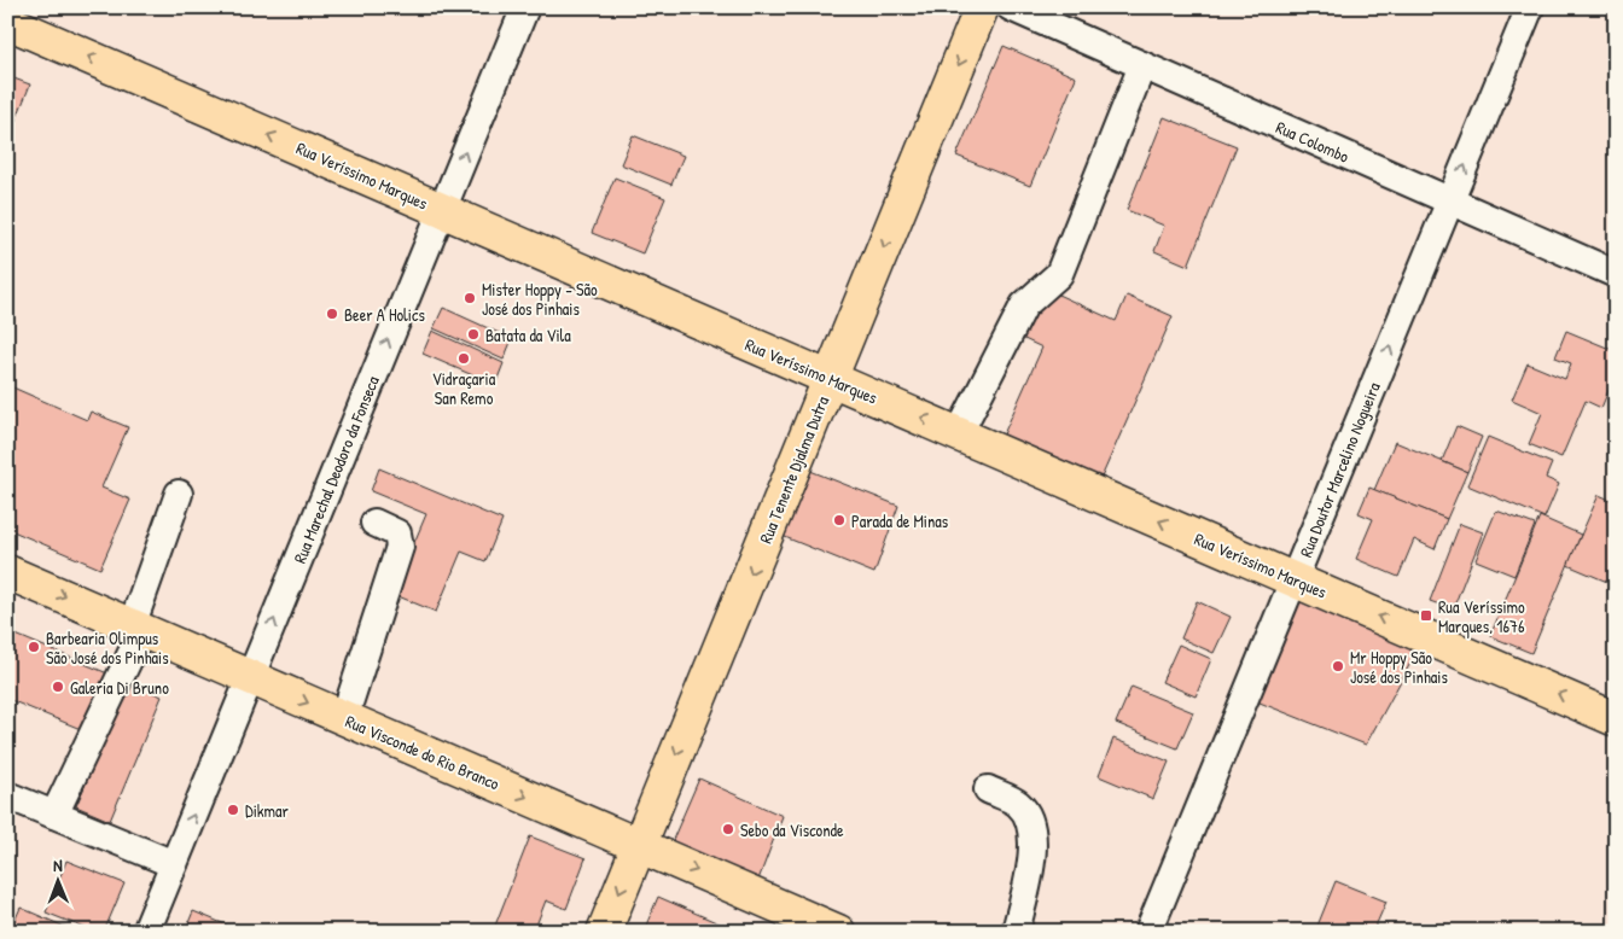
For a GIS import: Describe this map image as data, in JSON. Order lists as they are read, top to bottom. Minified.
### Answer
{"streets":{"main road":["Rua Veríssimo Marques","Rua Tenente Djalma Dutra","Rua Visconde do Rio Branco"],"street":["Rua Colombo","Rua Marechal Deodoro da Fonseca","Rua Doutor Marcelino Nogueira"]},"crossings":[["Rua Colombo","Rua Doutor Marcelino Nogueira"],["Rua Veríssimo Marques","Rua Marechal Deodoro da Fonseca"],["Rua Veríssimo Marques","Rua Tenente Djalma Dutra"],["Rua Veríssimo Marques","Rua Doutor Marcelino Nogueira"],["Rua Marechal Deodoro da Fonseca","Rua Visconde do Rio Branco"],["Rua Tenente Djalma Dutra","Rua Visconde do Rio Branco"]],"one_way":["Rua Veríssimo Marques","Rua Tenente Djalma Dutra","Rua Doutor Marcelino Nogueira","Rua Visconde do Rio Branco"],"places":{"other":["Mister Hoppy - São José dos Pinhais","Beer A Holics","Batata da Vila","Vidraçaria San Remo","Parada de Minas","Barbearia Olimpus São José dos Pinhais","Mr Hoppy São José dos Pinhais","Galeria Di Bruno","Dikmar","Sebo da Visconde"],"transit":["Rua Veríssimo Marques, 1676"]},"north":"top"}
